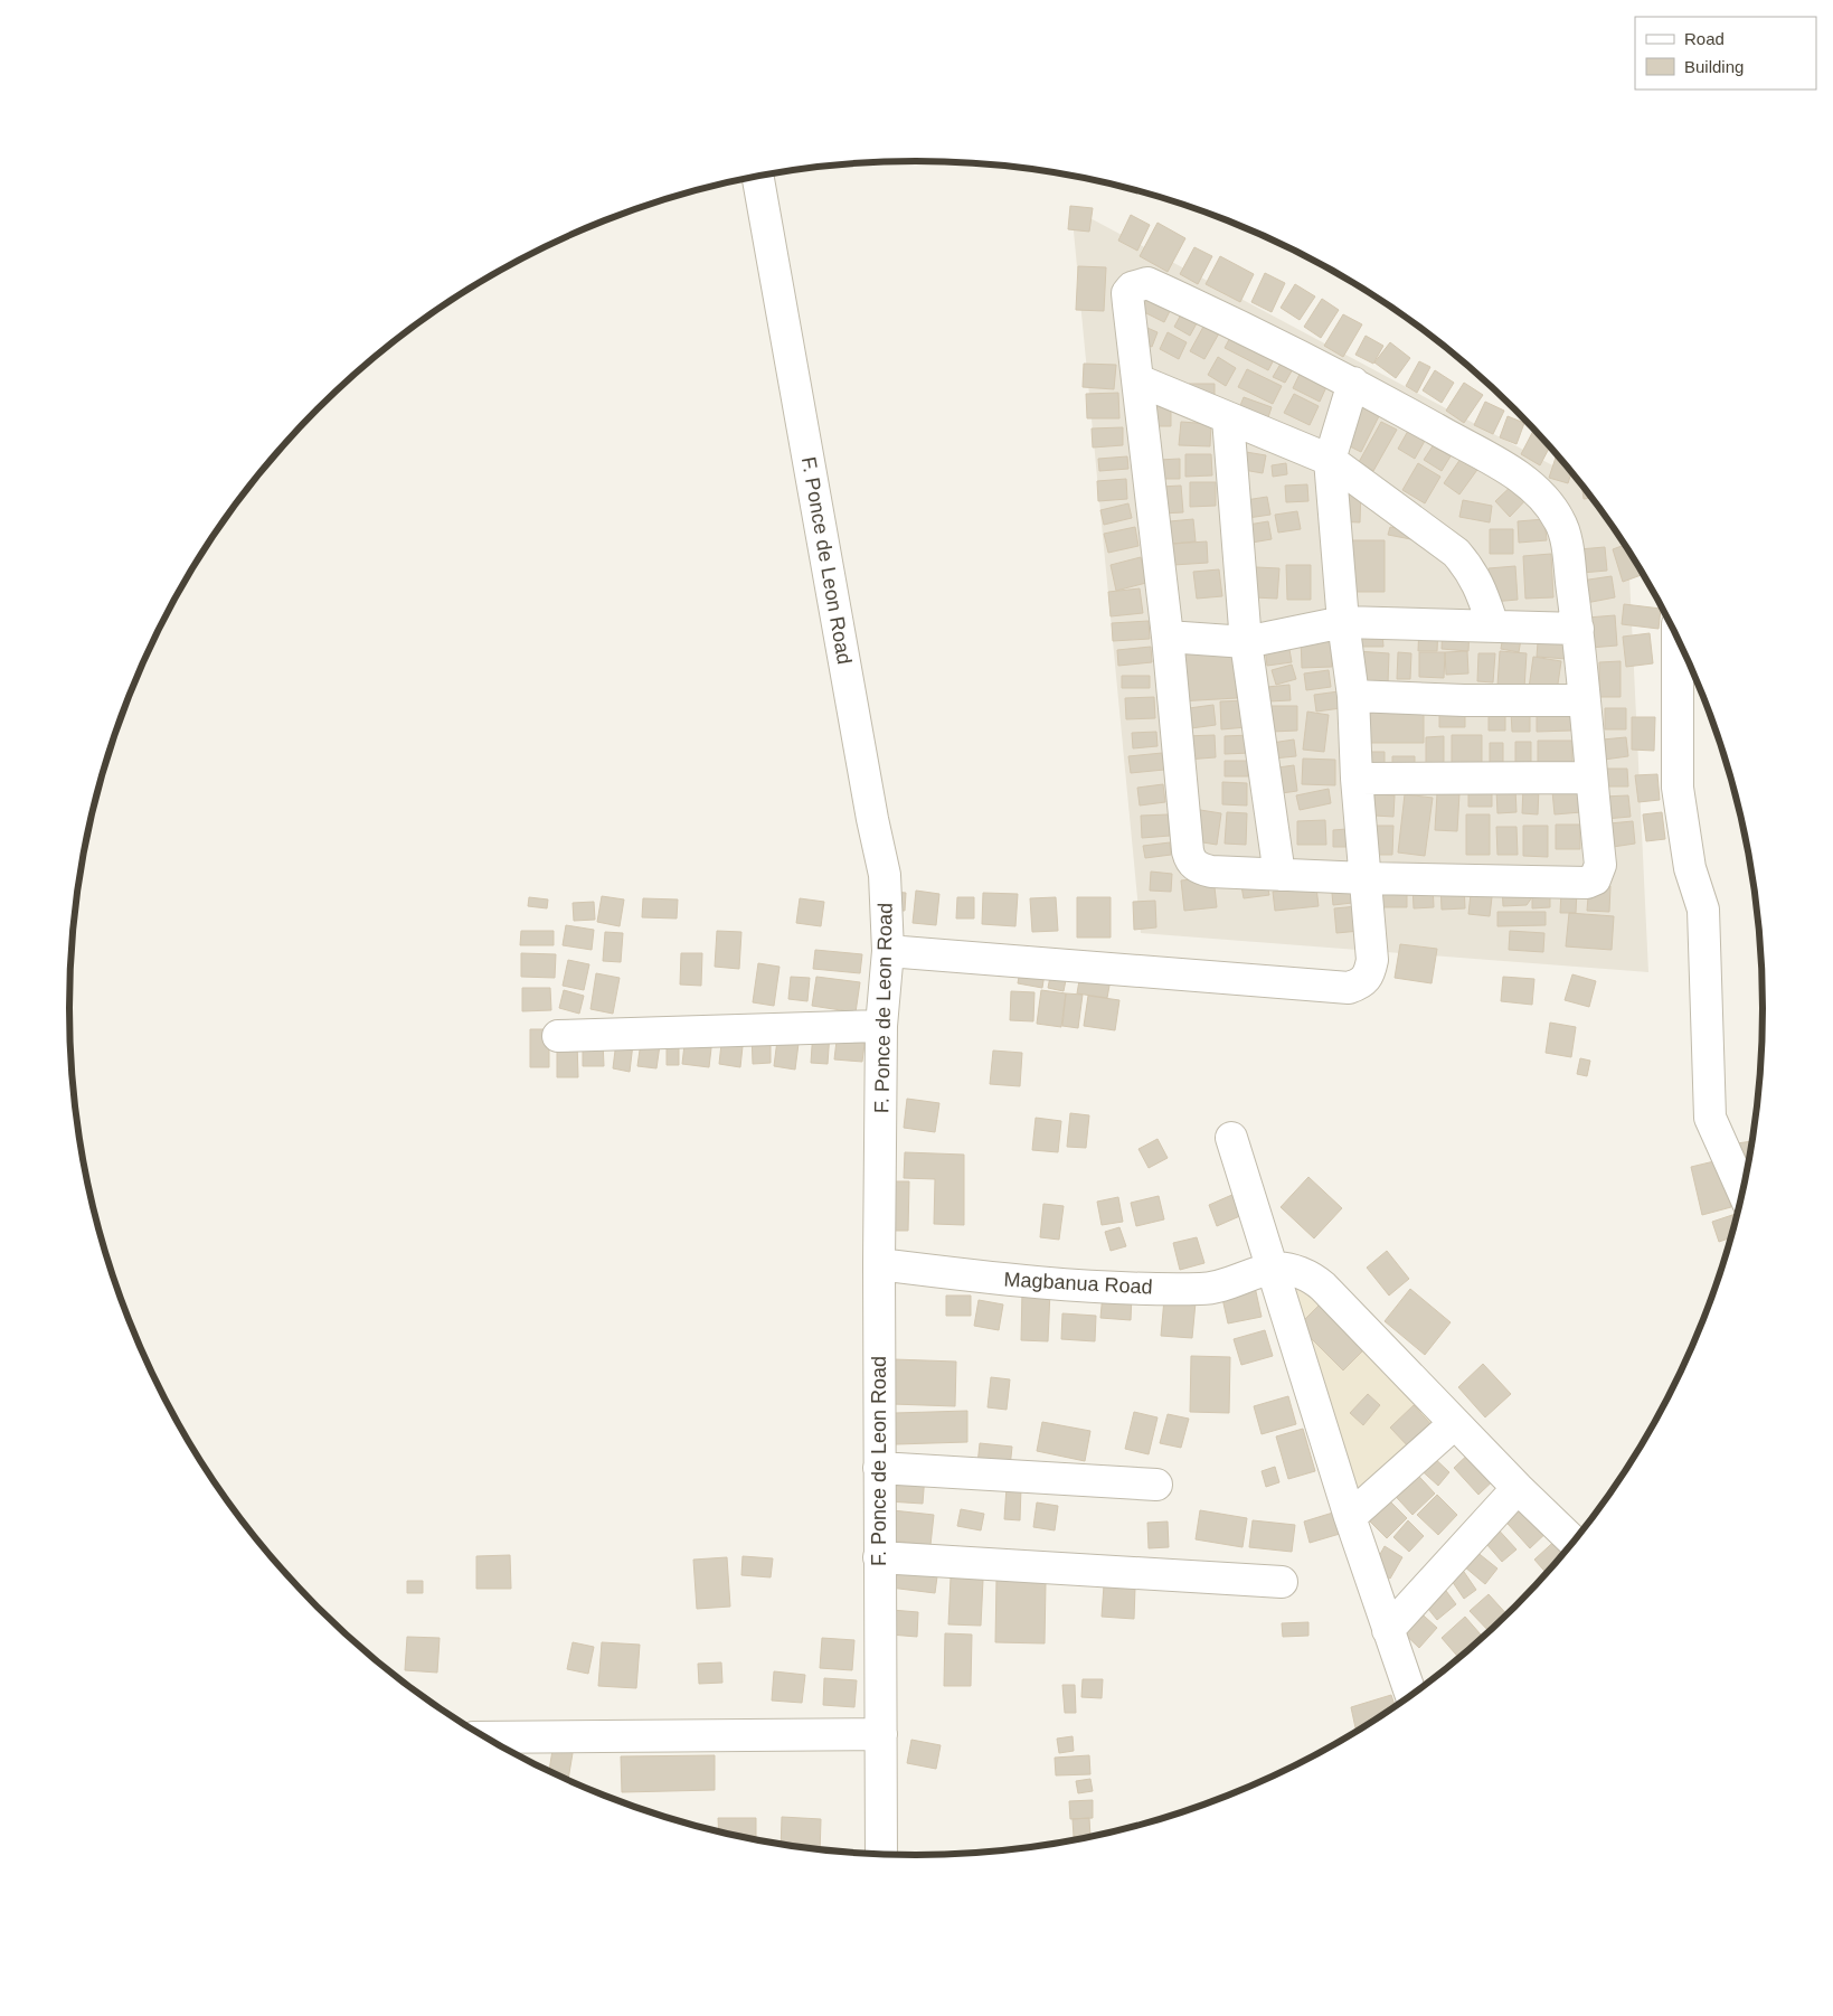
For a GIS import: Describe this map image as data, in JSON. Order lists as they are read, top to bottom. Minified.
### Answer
{"streets":{"street":["F. Ponce de Leon Road","Magbanua Road"]},"crossings":[["F. Ponce de Leon Road","Magbanua Road"]],"legend":["Road","Building"]}
